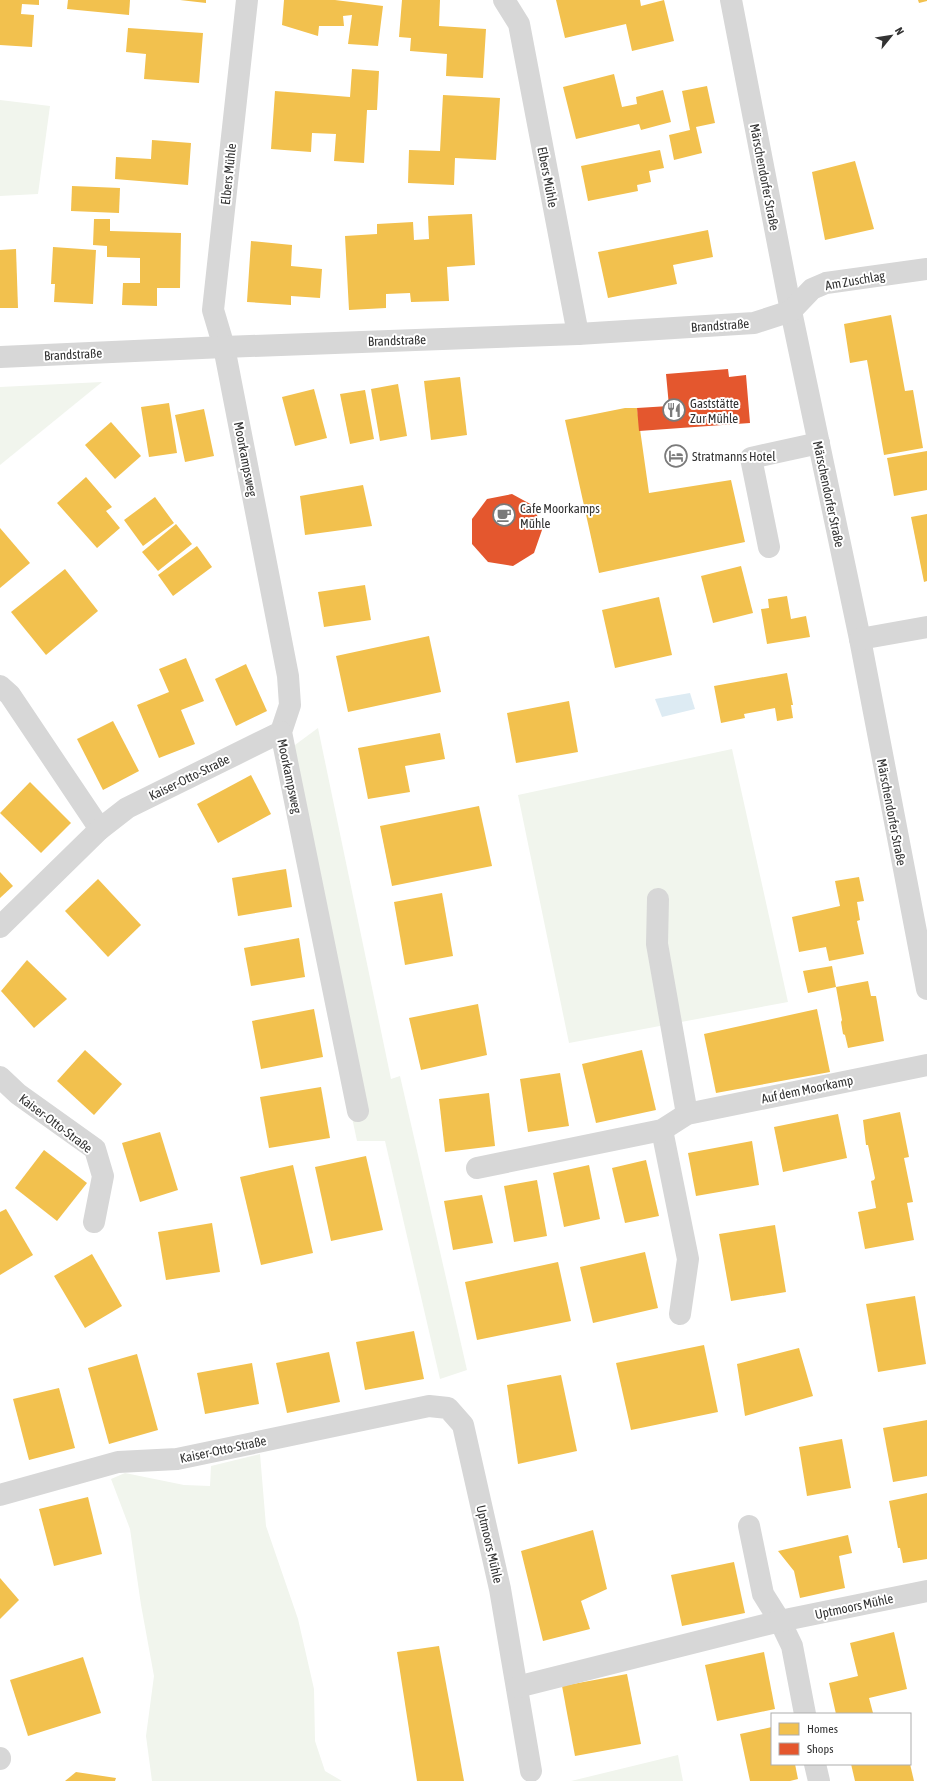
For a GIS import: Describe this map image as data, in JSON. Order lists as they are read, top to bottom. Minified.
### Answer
{"streets":{"street":["Elbers Mühle","Märschendorfer Straße","Am Zuschlag","Brandstraße","Moorkampsweg","Kaiser-Otto-Straße","Auf dem Moorkamp","Uptmoors Mühle"]},"crossings":[["Elbers Mühle","Brandstraße"],["Elbers Mühle","Moorkampsweg"],["Märschendorfer Straße","Am Zuschlag"],["Märschendorfer Straße","Brandstraße"],["Am Zuschlag","Brandstraße"],["Brandstraße","Moorkampsweg"],["Moorkampsweg","Kaiser-Otto-Straße"],["Kaiser-Otto-Straße","Uptmoors Mühle"]],"places":{"restaurant":["Gaststätte Zur Mühle"],"hotel":["Stratmanns Hotel"],"cafe":["Cafe Moorkamps Mühle"]},"legend":["Homes","Shops"],"north":"top right"}
